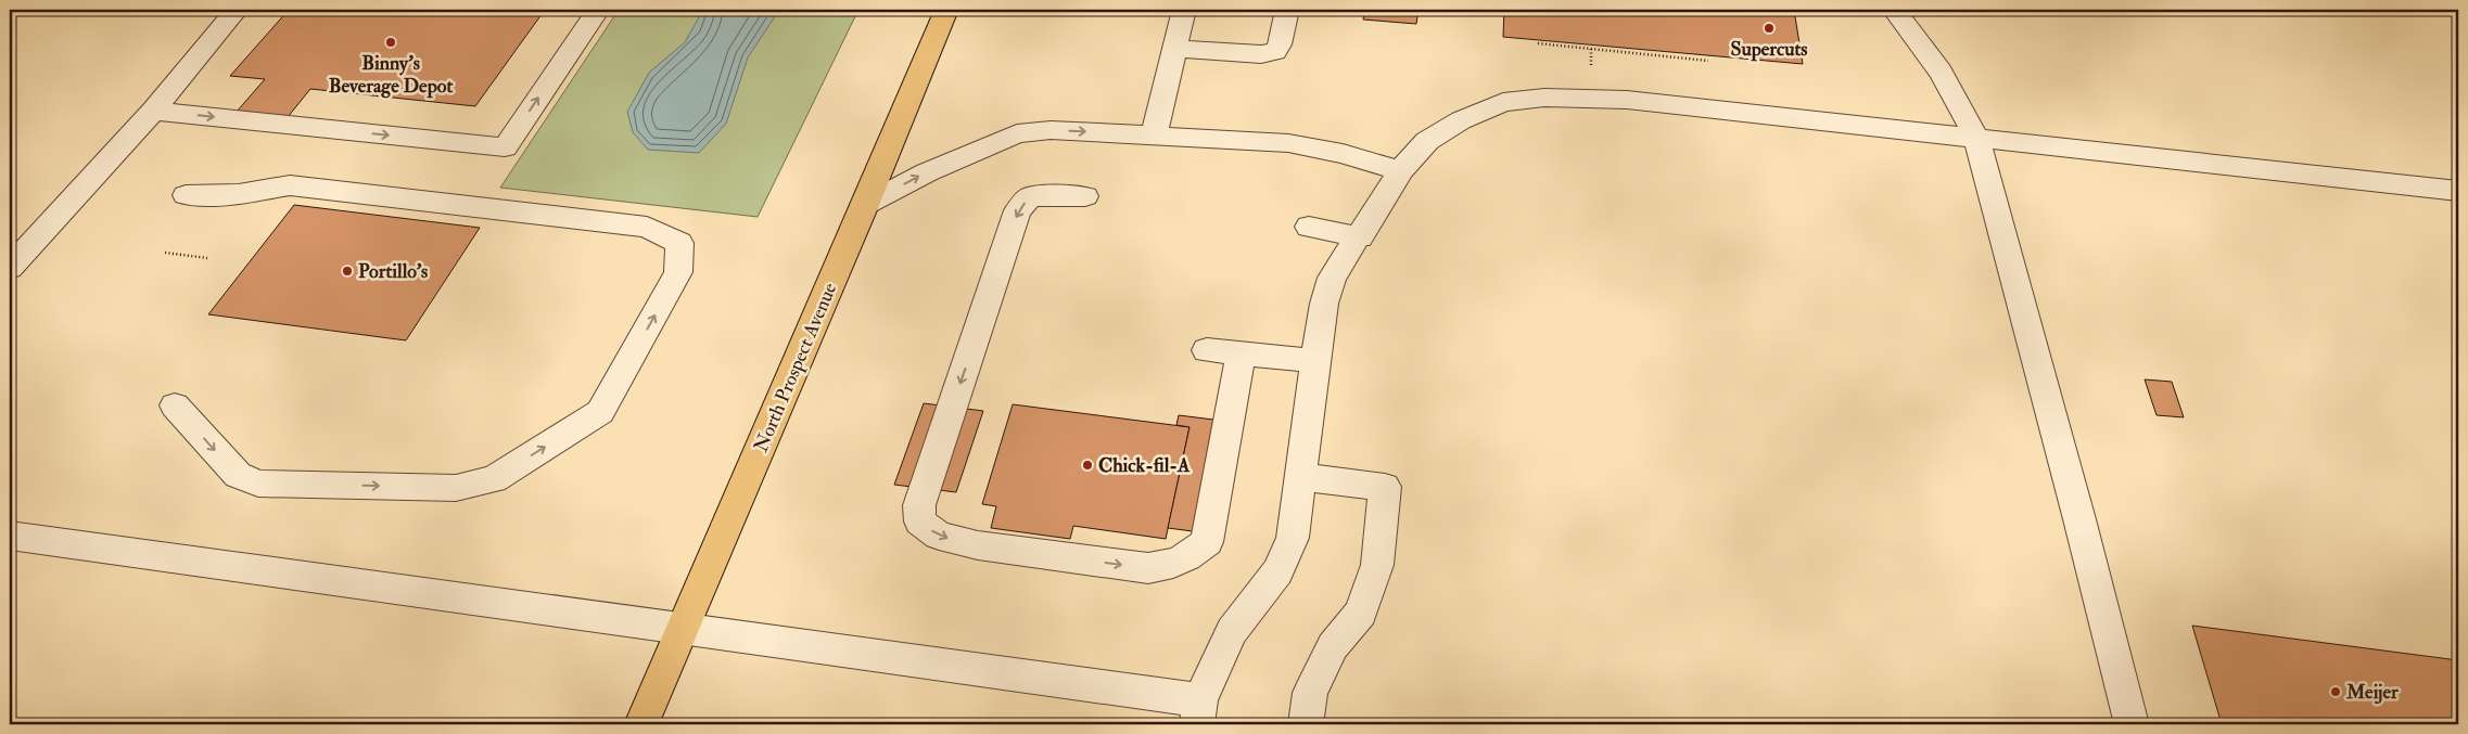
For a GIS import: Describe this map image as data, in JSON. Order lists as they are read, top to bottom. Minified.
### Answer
{"streets":{"main road":["North Prospect Avenue"]},"places":["Supercuts","Binny's Beverage Depot","Portillo's","Chick-fil-A","Meijer"]}
